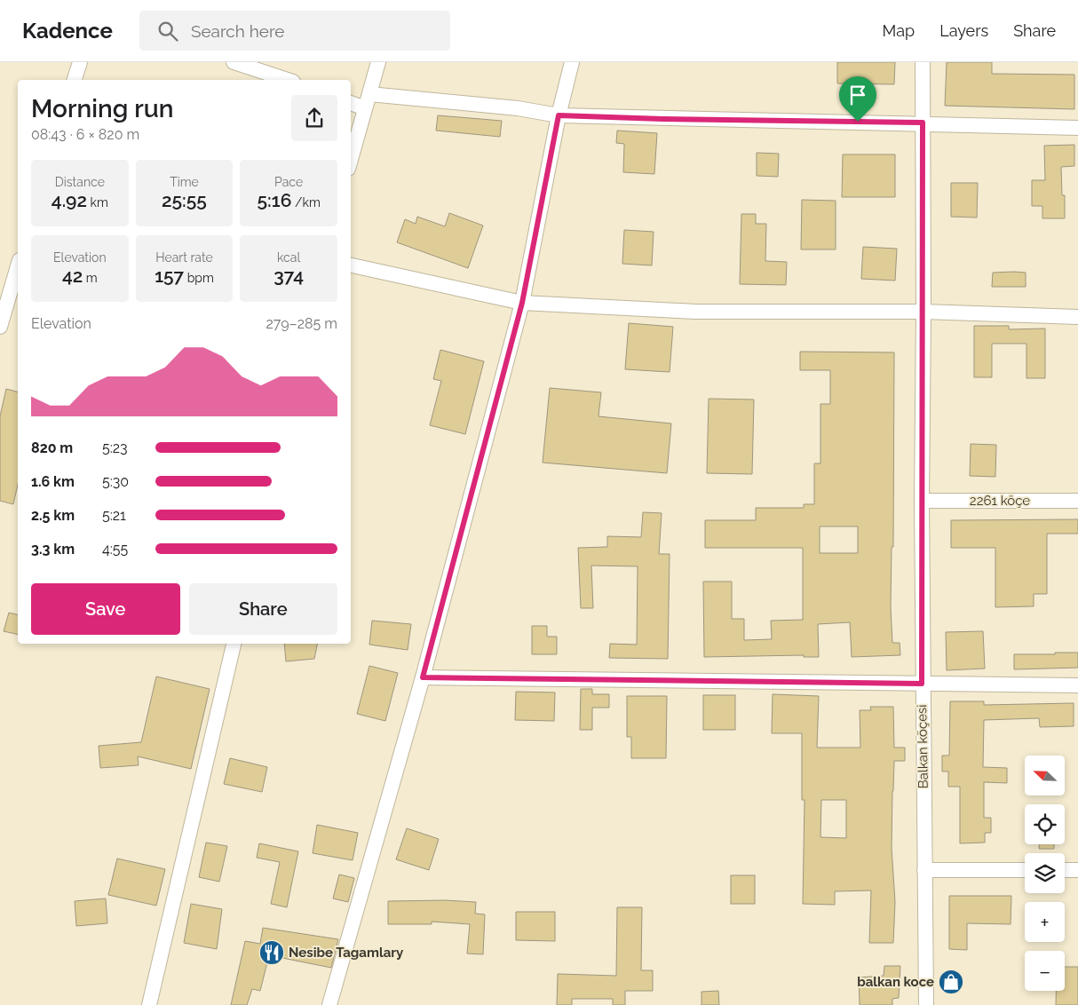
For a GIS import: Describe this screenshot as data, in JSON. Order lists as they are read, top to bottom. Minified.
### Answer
{"streets":{"street":["2261 köçe","Balkan köçesi"]},"crossings":[["2261 köçe","Balkan köçesi"]],"places":{"restaurant":["Nesibe Tagamlary"],"shop":["balkan koce"]},"north":"top left","page":{"header":"Kadence","search":"Search here","nav":["Map","Layers","Share"],"heading":["Morning run","08:43 · 6 × 820 m"],"stats":[["Distance","4.92 km"],["Time","25:55"],["Pace","5:16 /km"],["Elevation","42 m"],["Heart rate","157 bpm"],["kcal","374"]],"chart":["Elevation","279–285 m"],"list":[{"name":"820 m","note":"5:23"},{"name":"1.6 km","note":"5:30"},{"name":"2.5 km","note":"5:21"},{"name":"3.3 km","note":"4:55"}],"buttons":["Save","Share"],"map_buttons":["+","−"]}}
